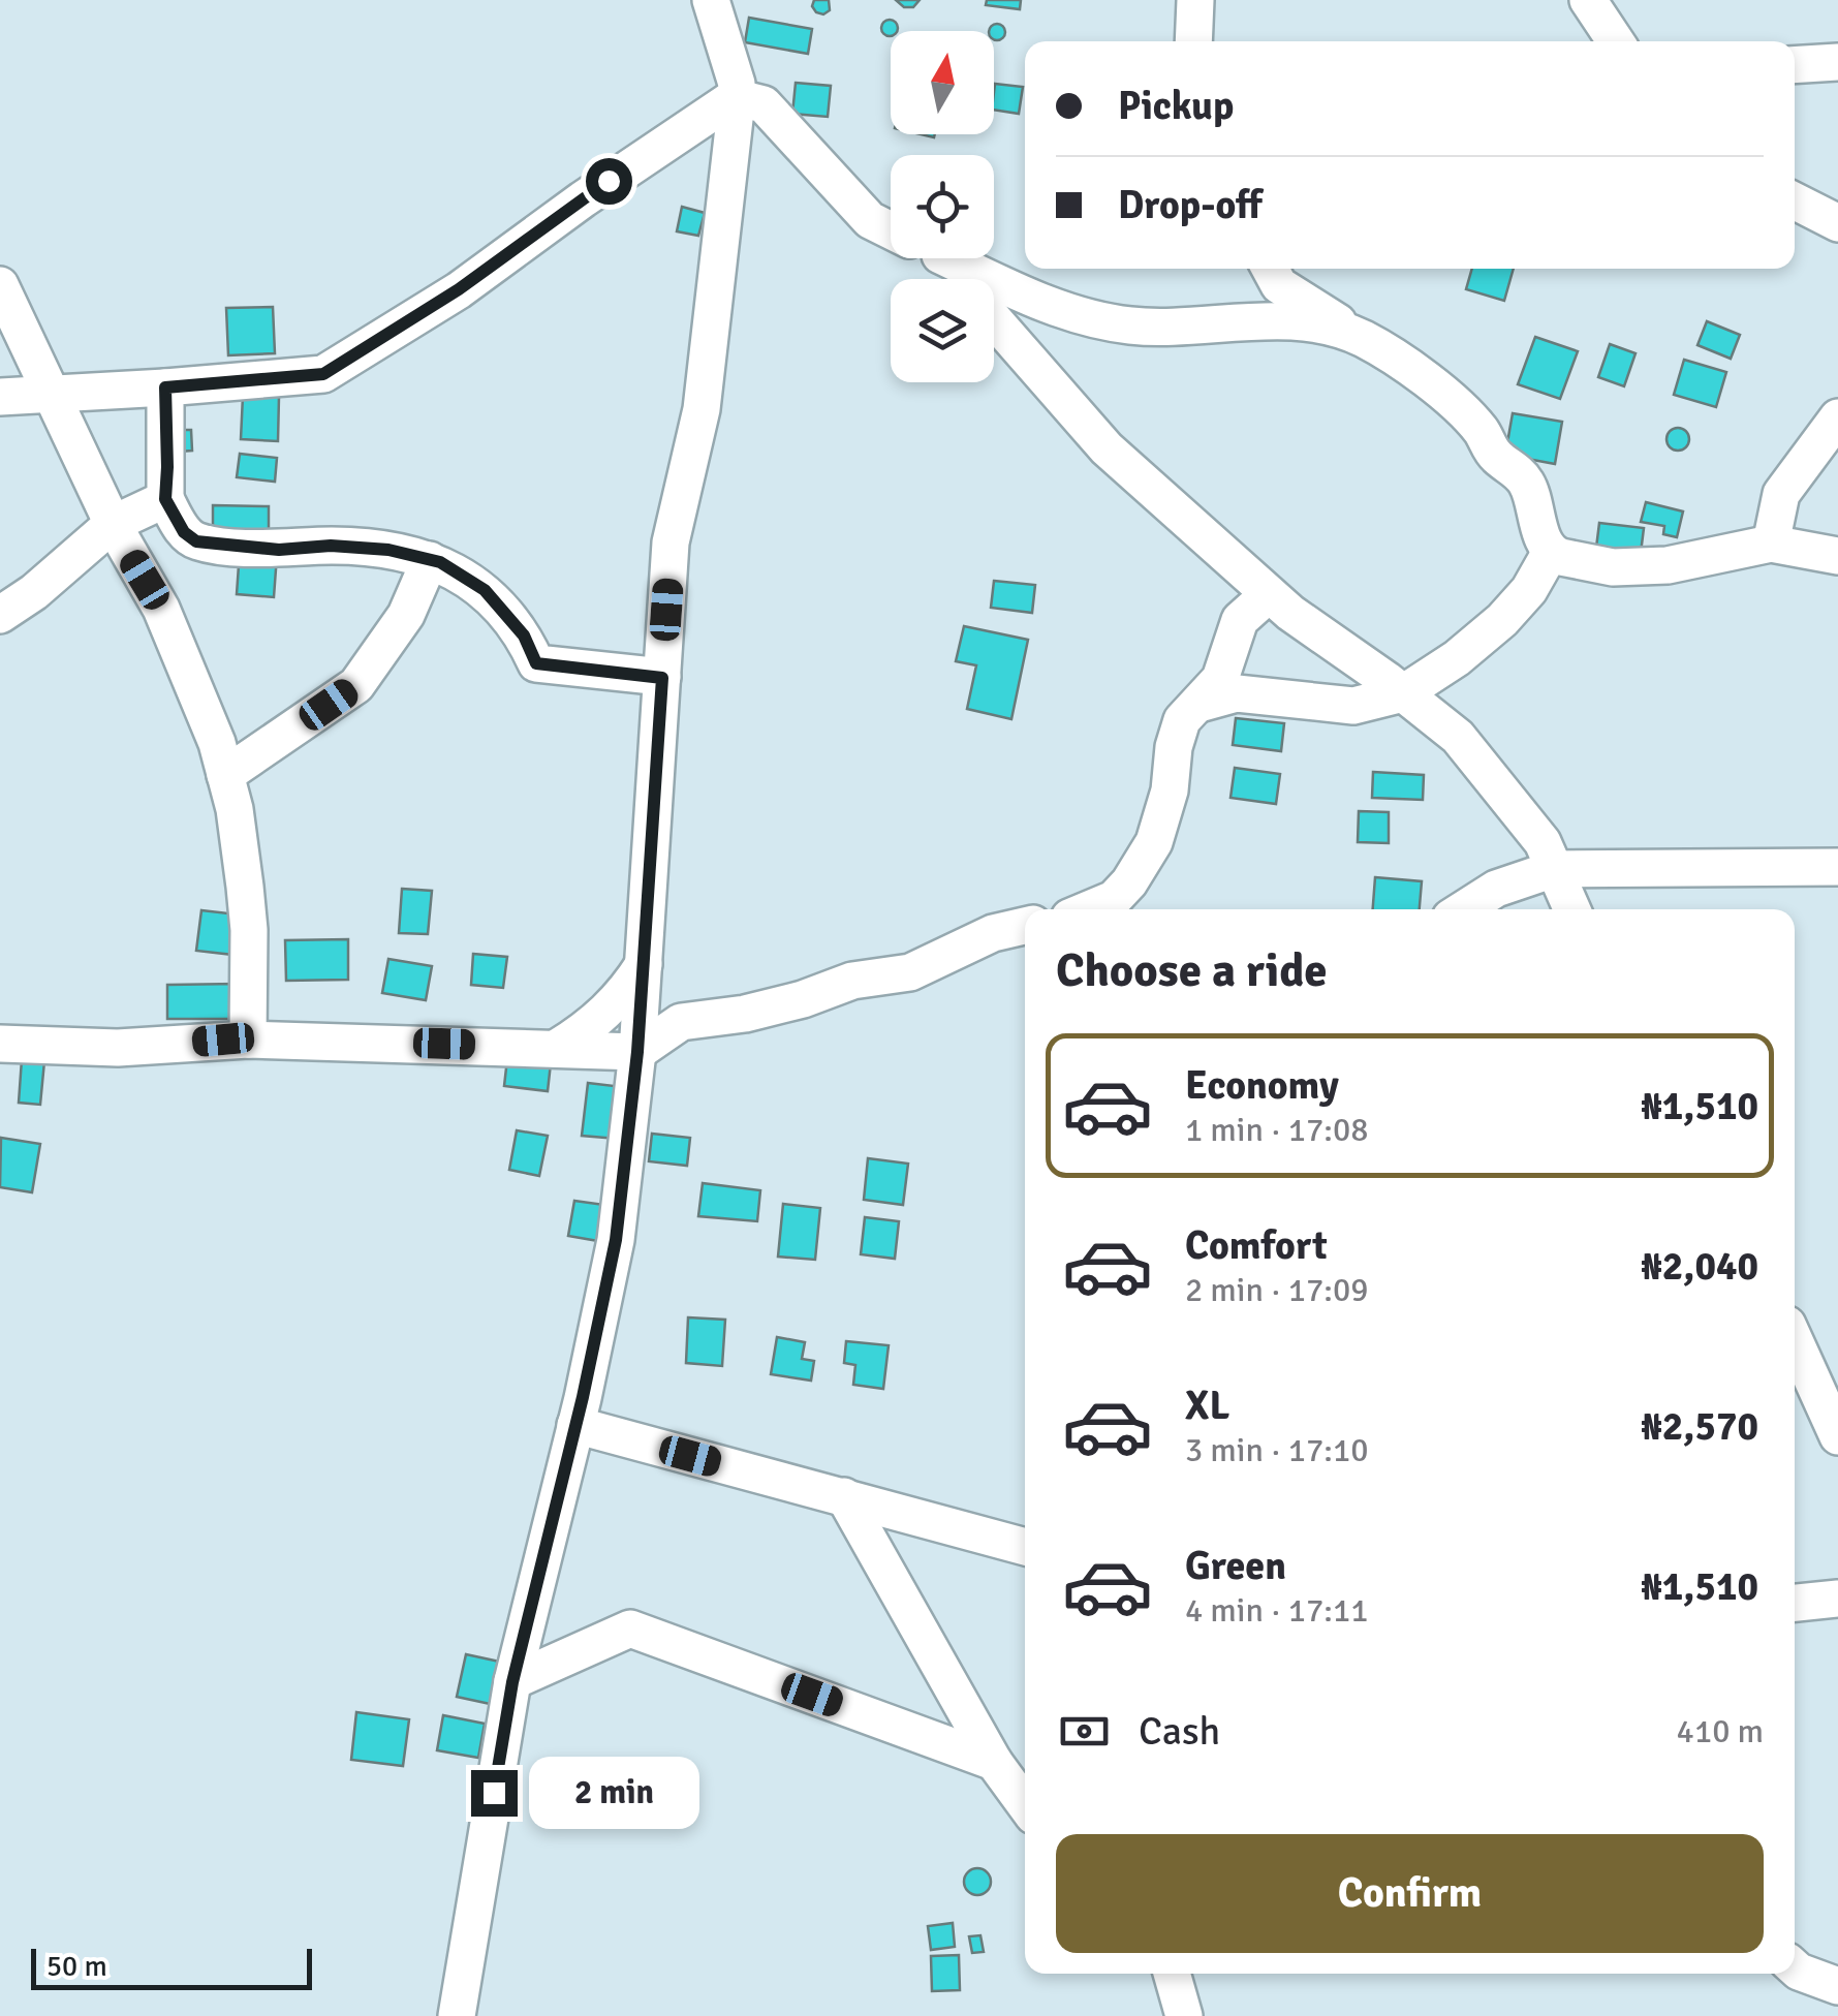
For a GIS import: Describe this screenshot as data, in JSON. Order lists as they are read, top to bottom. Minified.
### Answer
{"scale_bar":"50 m","north":"top","page":{"banner":["Pickup","Drop-off"],"heading":"Choose a ride","list":[{"name":"Economy","note":"1 min · 17:08","value":"₦1,510"},{"name":"Comfort","note":"2 min · 17:09","value":"₦2,040"},{"name":"XL","note":"3 min · 17:10","value":"₦2,570"},{"name":"Green","note":"4 min · 17:11","value":"₦1,510"}],"pay":["Cash","410 m"],"bubble":"2 min","buttons":"Confirm","scale":"50 m"}}
